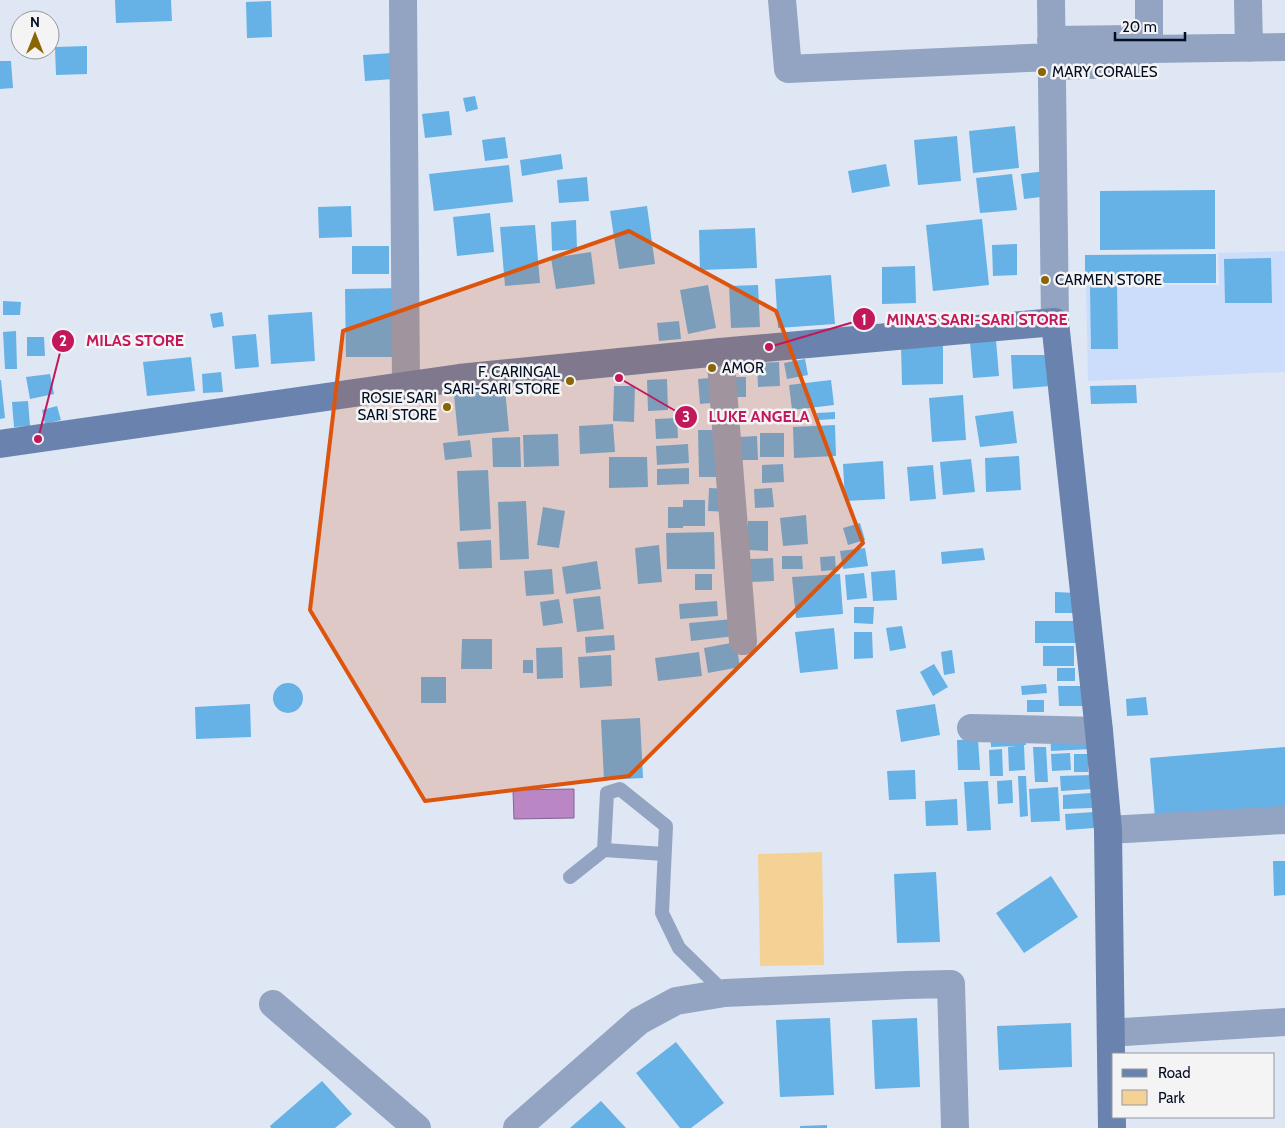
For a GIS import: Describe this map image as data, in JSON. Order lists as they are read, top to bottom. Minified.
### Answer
{"places":["MARY CORALES","CARMEN STORE","MINA'S SARI-SARI STORE","AMOR","LUKE ANGELA","F. CARINGAL SARI-SARI STORE","ROSIE SARI SARI STORE","MILAS STORE"],"legend":["Road","Park"],"scale_bar":"20 m","north":"top"}
